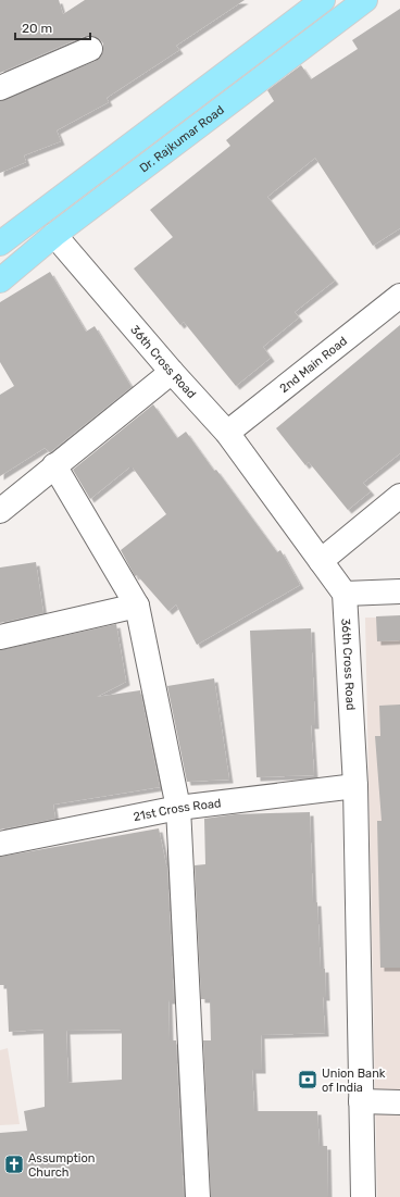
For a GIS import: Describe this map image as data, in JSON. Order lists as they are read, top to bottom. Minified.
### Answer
{"streets":{"main road":["Dr. Rajkumar Road"],"street":["36th Cross Road","2nd Main Road","21st Cross Road"]},"crossings":[["Dr. Rajkumar Road","36th Cross Road"],["36th Cross Road","2nd Main Road"],["36th Cross Road","21st Cross Road"]],"places":{"bank":["Union Bank of India"],"church":["Assumption Church"]},"scale_bar":"20 m"}
